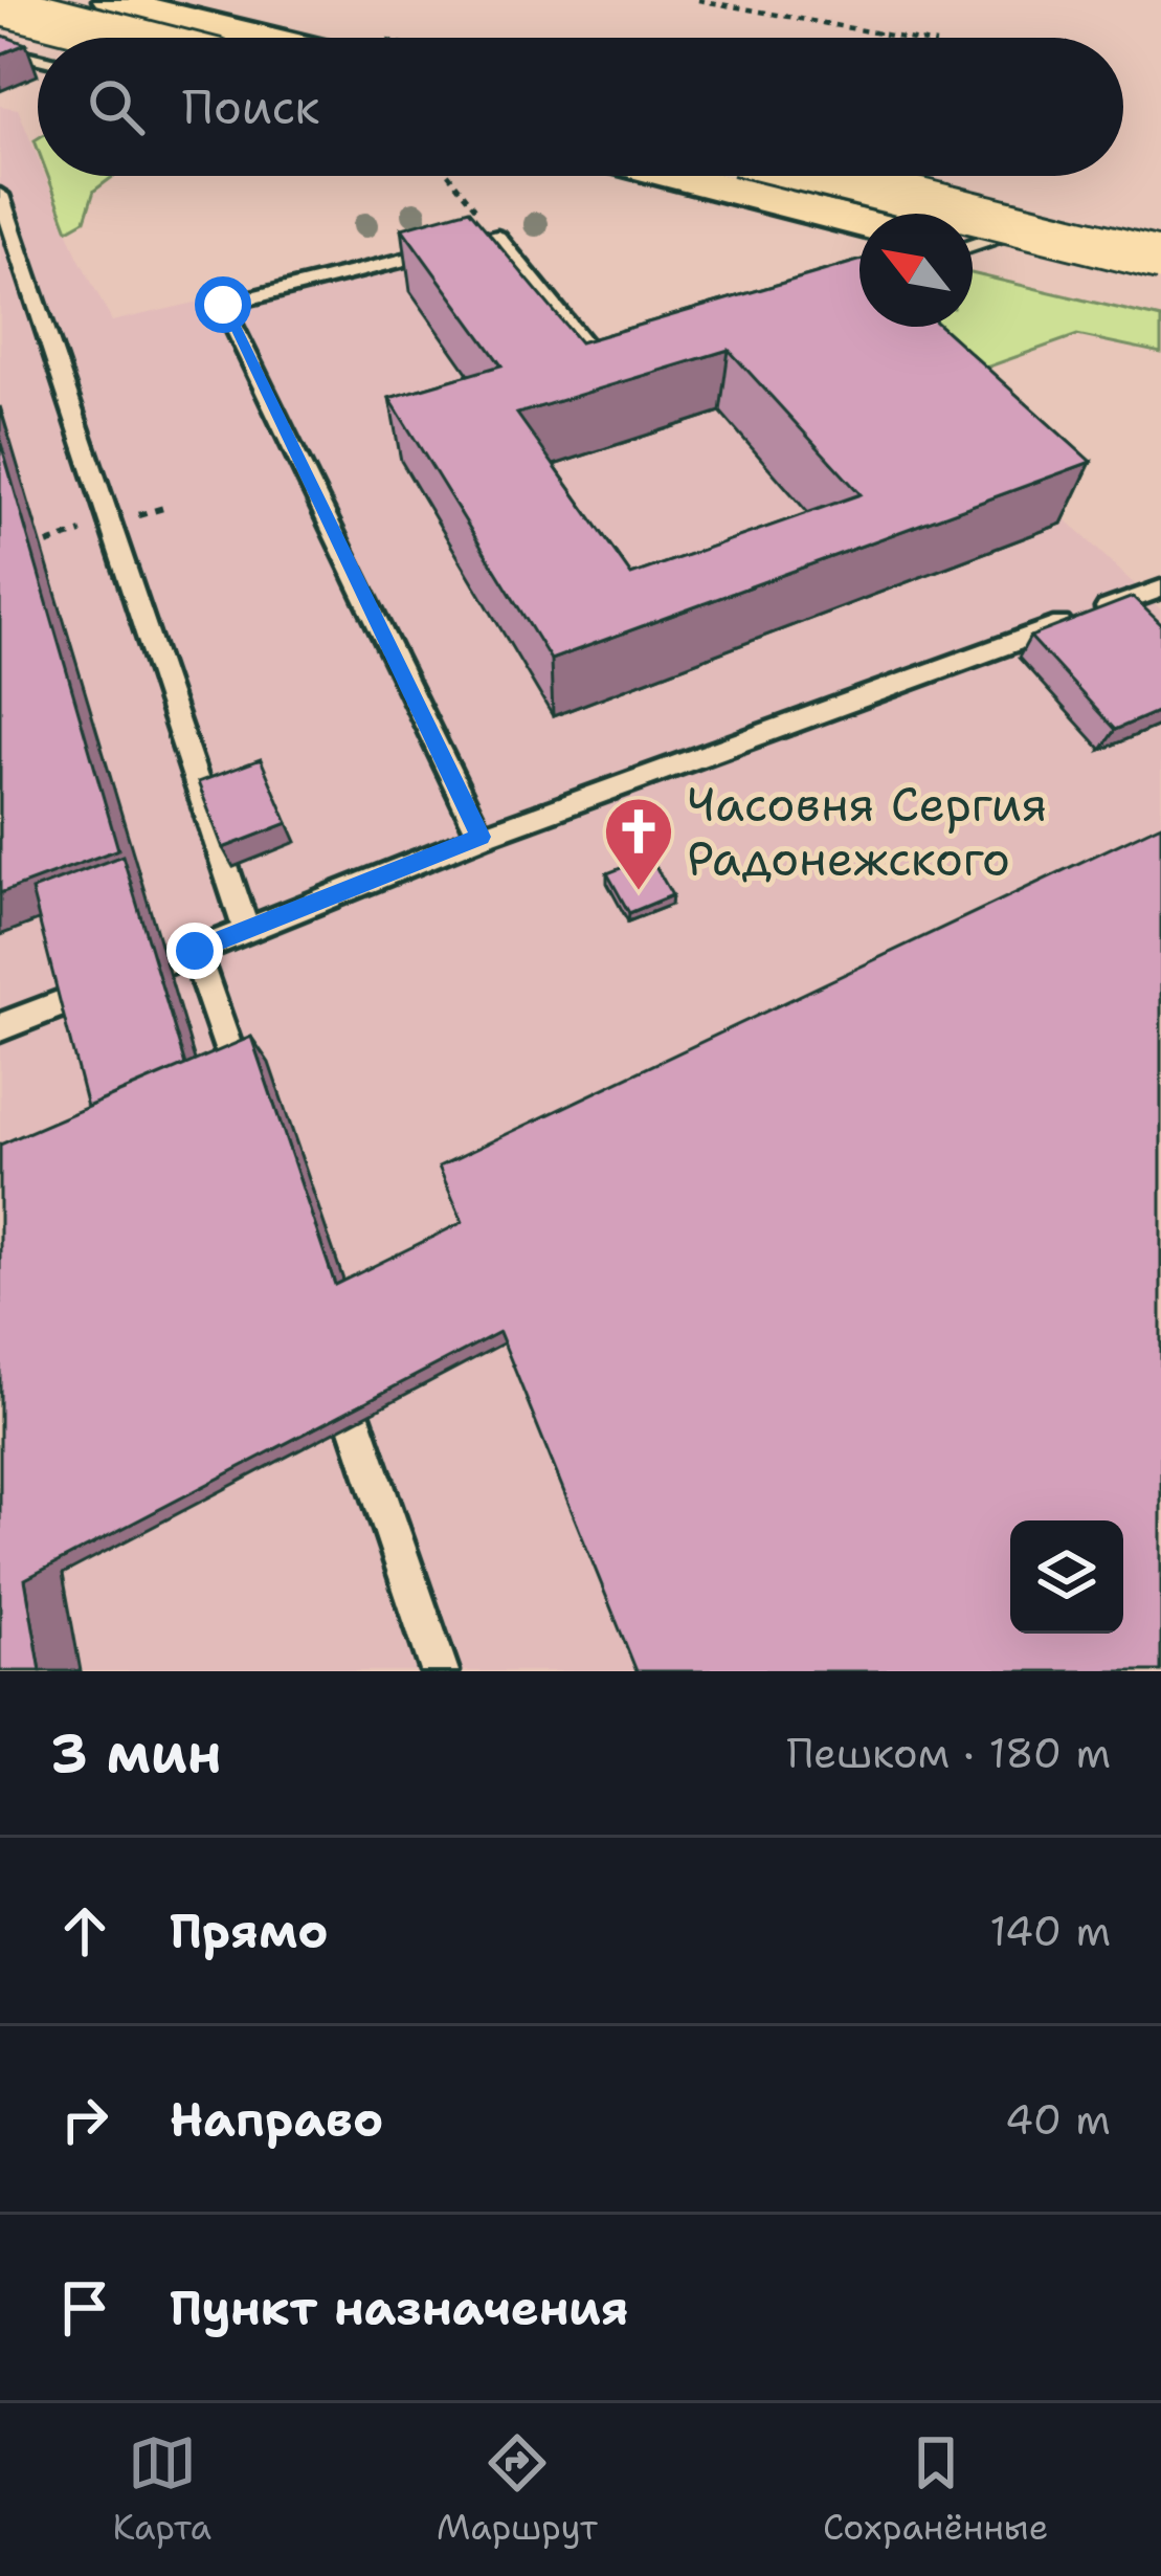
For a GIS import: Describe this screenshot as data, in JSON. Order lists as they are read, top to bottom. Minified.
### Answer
{"places":{"church":["Часовня Сергия Радонежского"]},"north":"top left","page":{"search":"Поиск","heading":["3 мин","Пешком · 180 m"],"list":[["Прямо","140 m"],["Направо","40 m"],"Пункт назначения"],"nav":["Карта","Маршрут","Сохранённые"]}}
